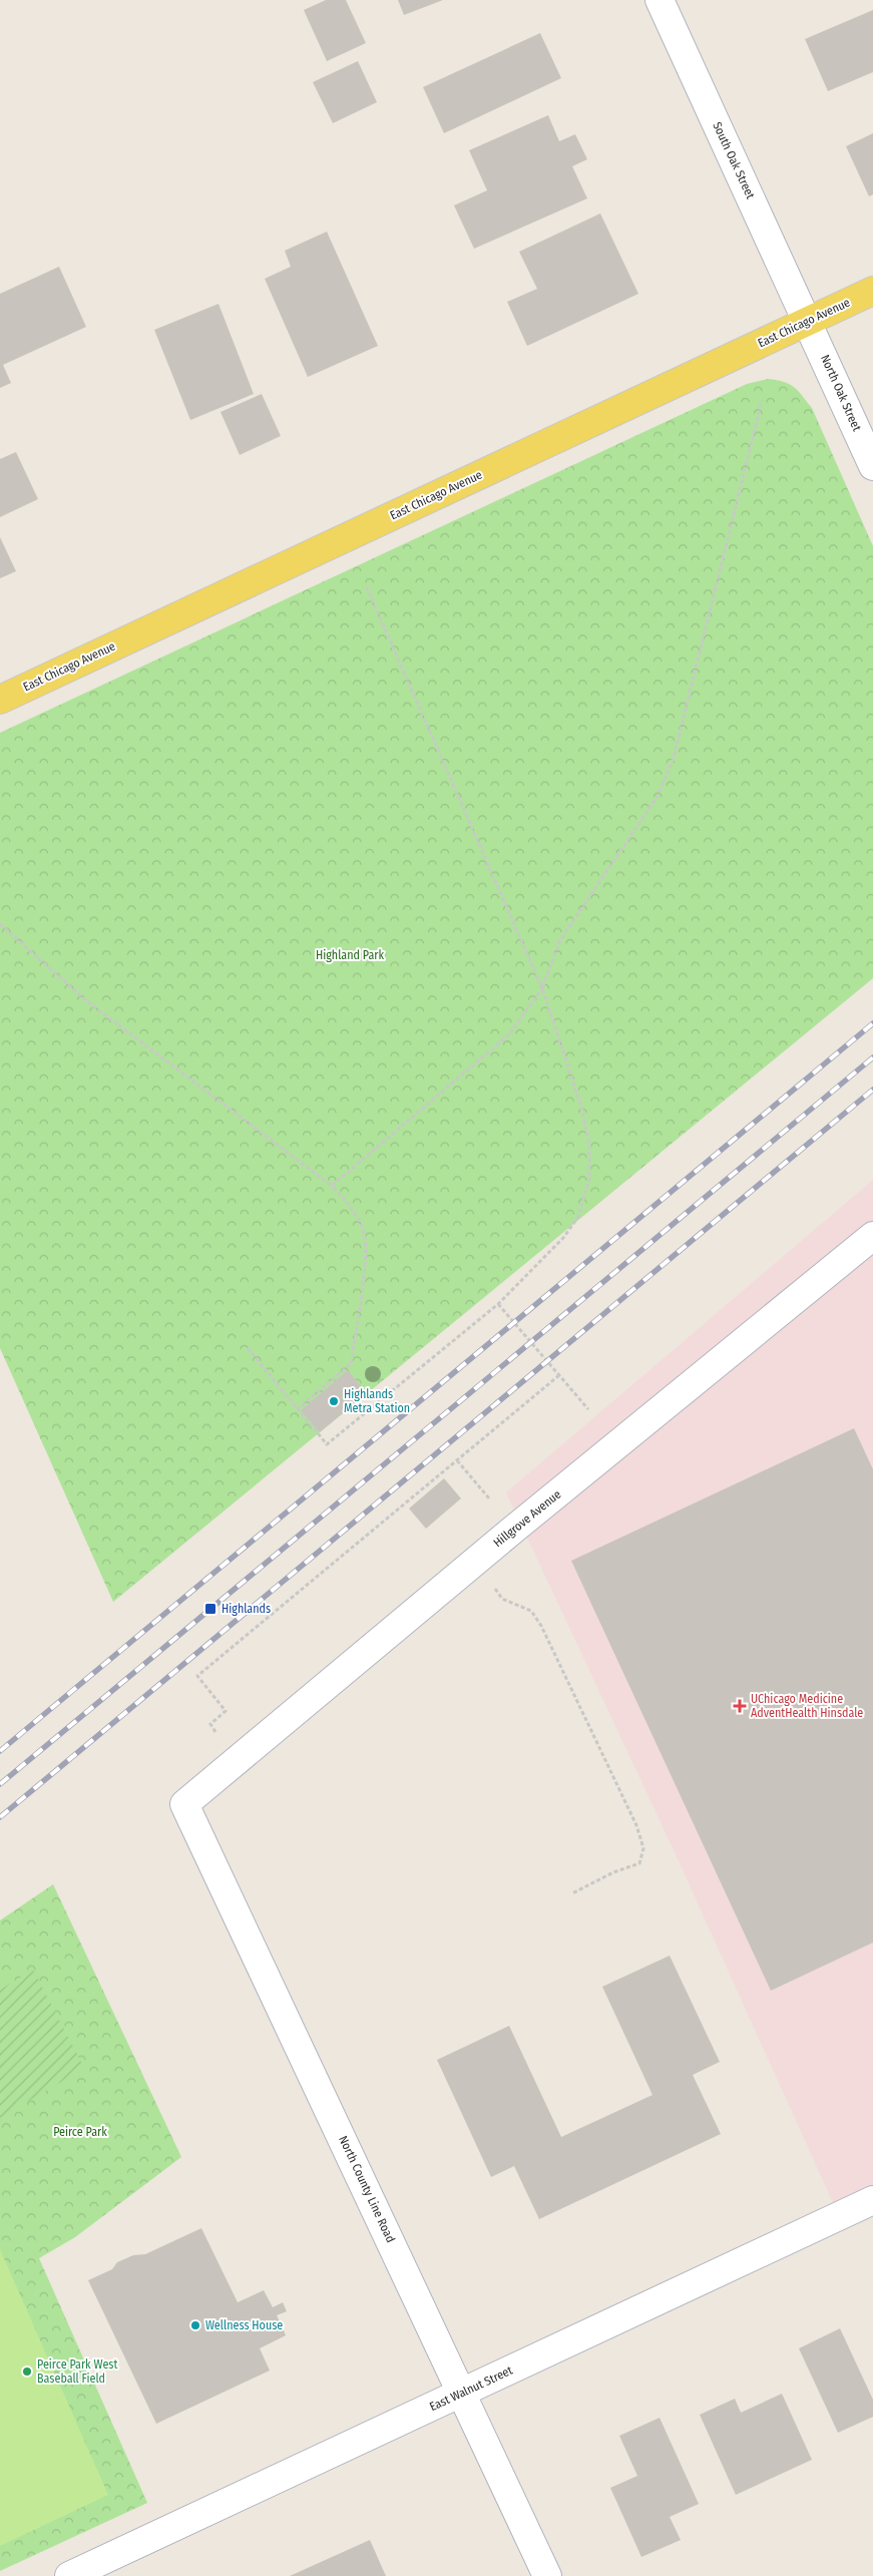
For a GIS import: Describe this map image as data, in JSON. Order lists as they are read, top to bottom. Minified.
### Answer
{"streets":{"main road":["East Chicago Avenue"],"street":["South Oak Street","North Oak Street","Hillgrove Avenue","North County Line Road","East Walnut Street"]},"crossings":[["South Oak Street","East Chicago Avenue"],["South Oak Street","North Oak Street"],["East Chicago Avenue","North Oak Street"],["Hillgrove Avenue","North County Line Road"],["North County Line Road","East Walnut Street"]],"parks":["Highland Park","Peirce Park"],"places":{"other":["Highlands Metra Station","Wellness House","Peirce Park West Baseball Field"],"transit":["Highlands"],"health":["UChicago Medicine AdventHealth Hinsdale"]}}
